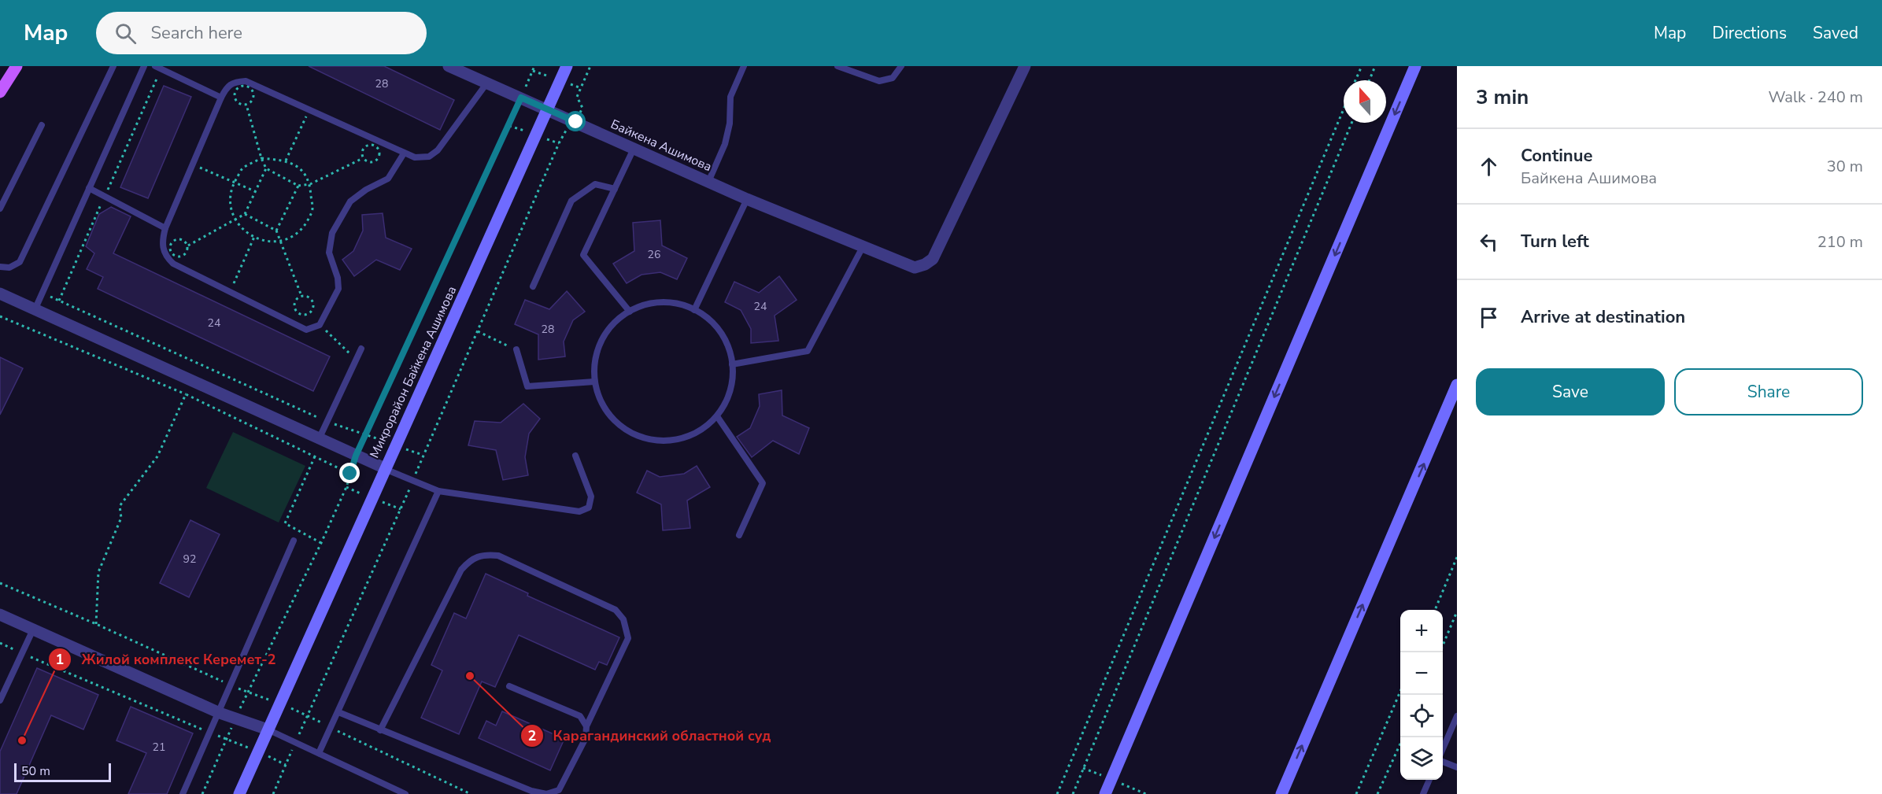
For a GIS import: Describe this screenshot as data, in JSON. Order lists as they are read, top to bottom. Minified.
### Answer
{"streets":{"main road":["Микрорайон Байкена Ашимова"],"street":["Байкена Ашимова"]},"crossings":[["Байкена Ашимова","Микрорайон Байкена Ашимова"]],"places":["Карагандинский областной суд","Жилой комплекс Керемет-2"],"house_numbers":["28","26","24","24","28","92","21"],"scale_bar":"50 m","north":"top","page":{"header":"Map","search":"Search here","nav":["Map","Directions","Saved"],"heading":["3 min","Walk · 240 m"],"list":[["Continue","Байкена Ашимова","30 m"],["Turn left","210 m"],"Arrive at destination"],"buttons":["Save","Share"],"map_buttons":["+","−"],"scale":"50 m"}}
